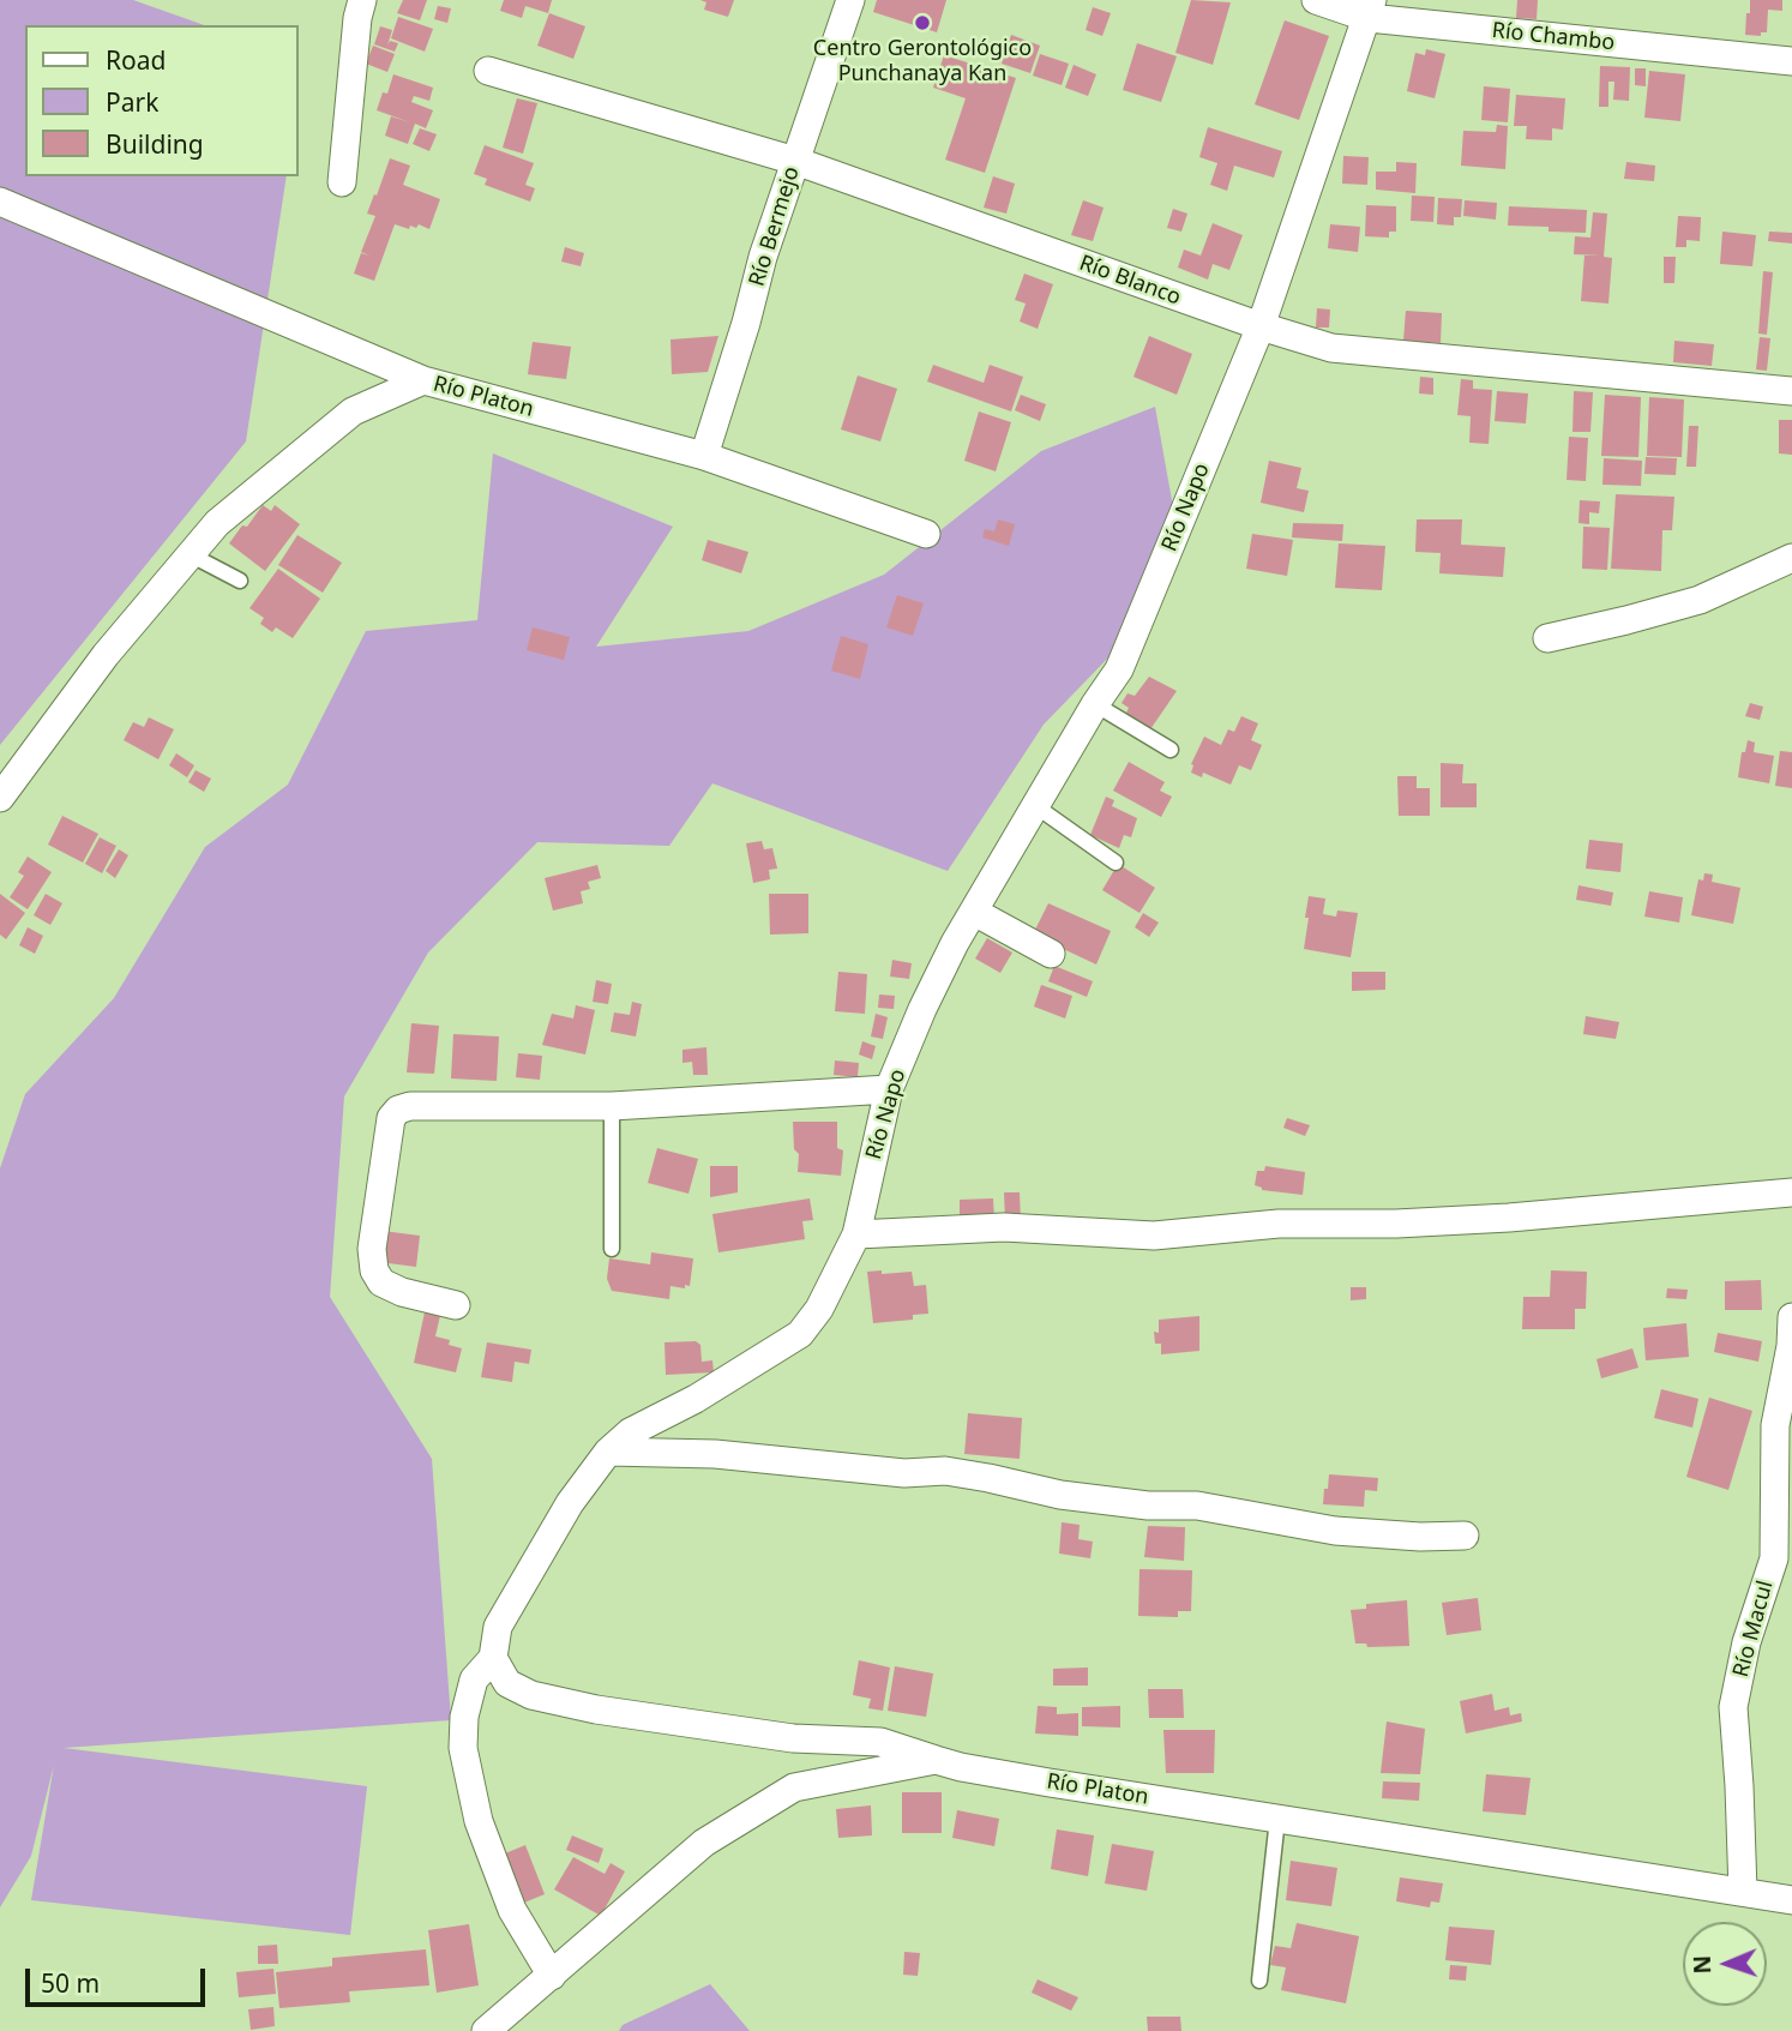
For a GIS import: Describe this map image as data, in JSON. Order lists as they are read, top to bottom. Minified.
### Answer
{"streets":{"street":["Río Chambo","Río Bermejo","Río Blanco","Río Platon","Río Napo","Río Macul"]},"crossings":[["Río Chambo","Río Napo"],["Río Bermejo","Río Blanco"],["Río Bermejo","Río Platon"],["Río Blanco","Río Napo"],["Río Platon","Río Napo"],["Río Platon","Río Macul"]],"places":["Centro Gerontológico Punchanaya Kan"],"legend":["Road","Park","Building"],"scale_bar":"50 m","north":"left"}
